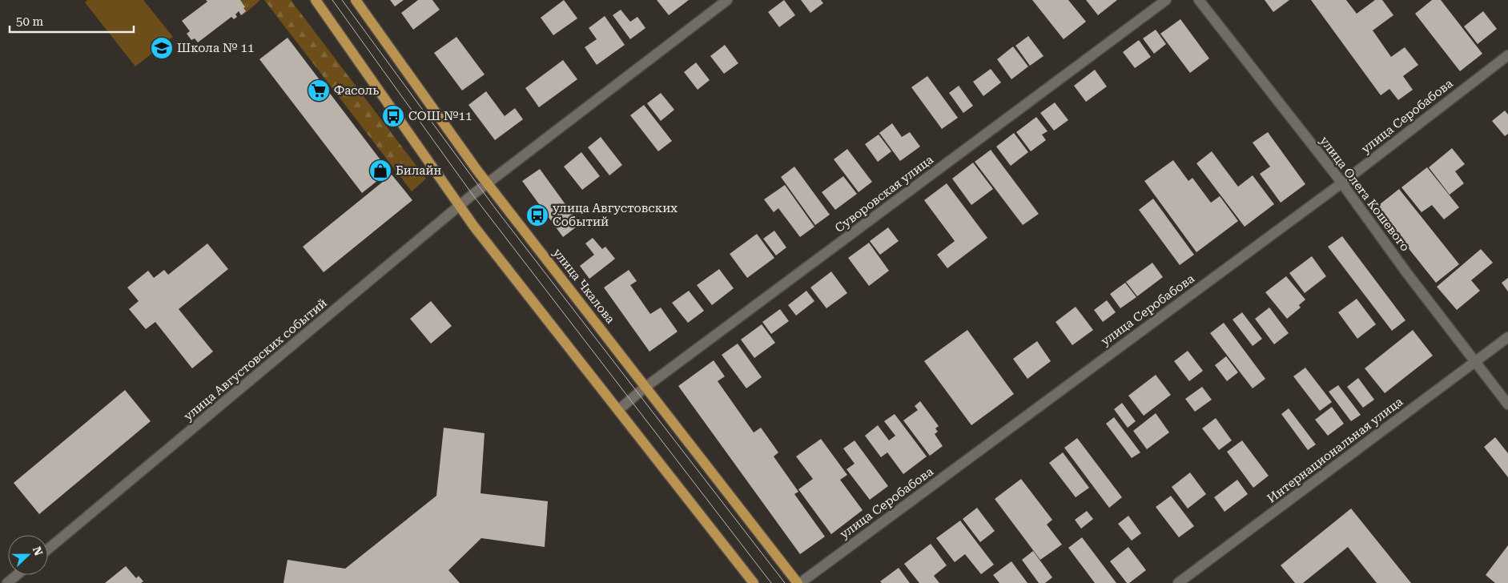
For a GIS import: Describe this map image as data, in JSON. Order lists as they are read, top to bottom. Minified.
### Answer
{"streets":{"main road":["улица Чкалова"],"street":["улица Серобабова","Суворовская улица","улица Олега Кошевого","улица Августовских событий","Интернациональная улица"]},"crossings":[["улица Серобабова","улица Олега Кошевого"],["улица Серобабова","улица Чкалова"],["Суворовская улица","улица Чкалова"],["улица Олега Кошевого","Интернациональная улица"],["улица Чкалова","улица Августовских событий"]],"places":{"school or university":["Школа № 11"],"supermarket":["Фасоль"],"bus stop":["СОШ №11","улица Августовских Событий"],"shop":["Билайн"]},"scale_bar":"50 m","north":"right"}
